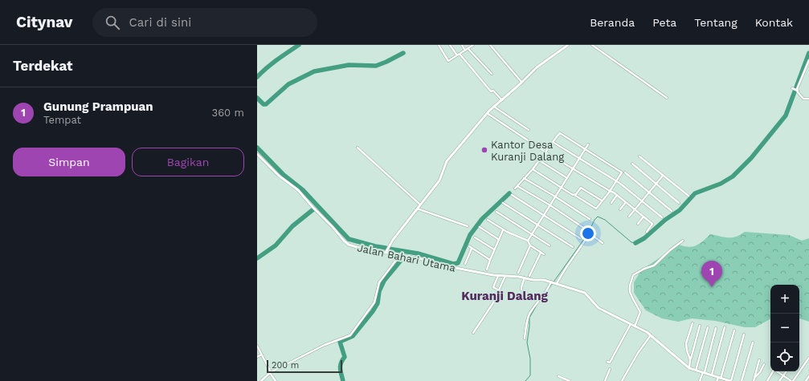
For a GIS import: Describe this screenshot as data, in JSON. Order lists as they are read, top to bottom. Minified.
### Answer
{"streets":{"street":["Jalan Bahari Utama"]},"districts":["Kuranji Dalang"],"places":["Kantor Desa Kuranji Dalang"],"scale_bar":"200 m","page":{"header":"Citynav","search":"Cari di sini","nav":["Beranda","Peta","Tentang","Kontak"],"heading":"Terdekat","list":[{"mark":"1","name":"Gunung Prampuan","note":"Tempat","value":"360 m"}],"buttons":["Simpan","Bagikan"],"pins":"1","map_buttons":["+","−"],"scale":"200 m"}}
